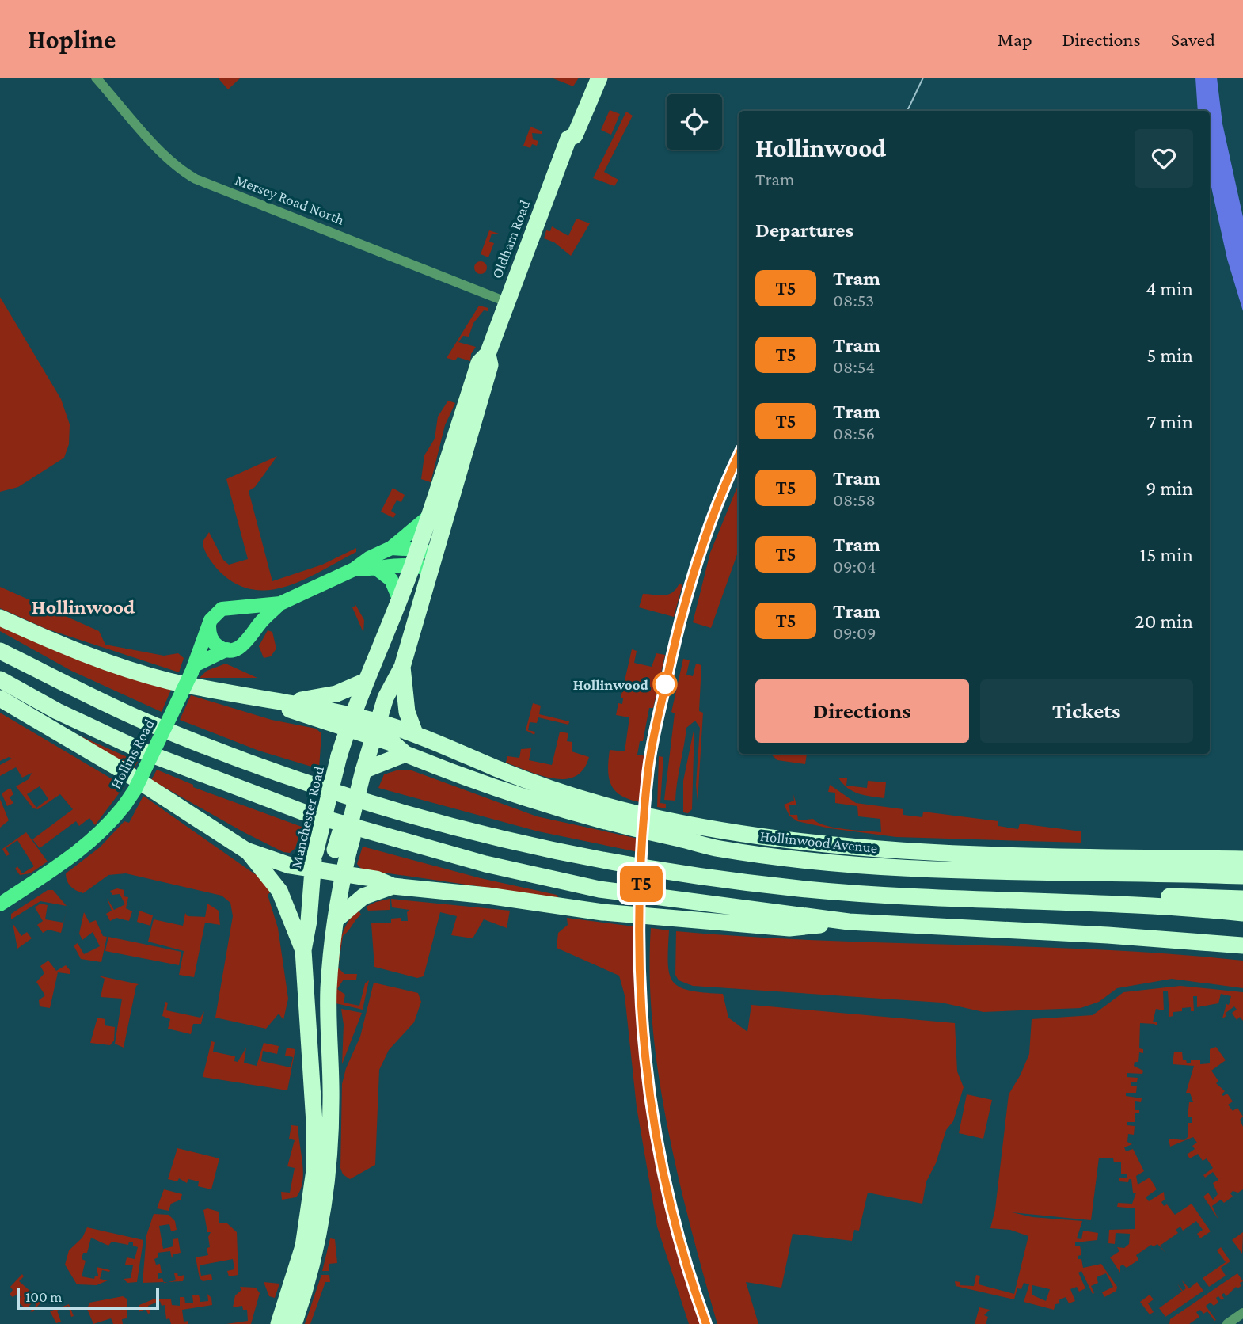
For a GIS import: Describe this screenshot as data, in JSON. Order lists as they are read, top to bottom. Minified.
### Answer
{"streets":{"highway":["Oldham Road","Manchester Road","Hollinwood Avenue"],"main road":["Hollins Road"],"street":["Mersey Road North"]},"crossings":[["Mersey Road North","Oldham Road"],["Oldham Road","Manchester Road"],["Hollins Road","Manchester Road"]],"districts":["Hollinwood"],"places":["Hollinwood"],"lines":["tram line T5"],"scale_bar":"100 m","page":{"header":"Hopline","nav":["Map","Directions","Saved"],"on_map":"T5","heading":[["Hollinwood","Tram"],"Departures"],"list":[{"mark":"T5","name":"Tram","note":"08:53","value":"4 min"},{"mark":"T5","name":"Tram","note":"08:54","value":"5 min"},{"mark":"T5","name":"Tram","note":"08:56","value":"7 min"},{"mark":"T5","name":"Tram","note":"08:58","value":"9 min"},{"mark":"T5","name":"Tram","note":"09:04","value":"15 min"},{"mark":"T5","name":"Tram","note":"09:09","value":"20 min"}],"buttons":["Directions","Tickets"],"scale":"100 m"}}
